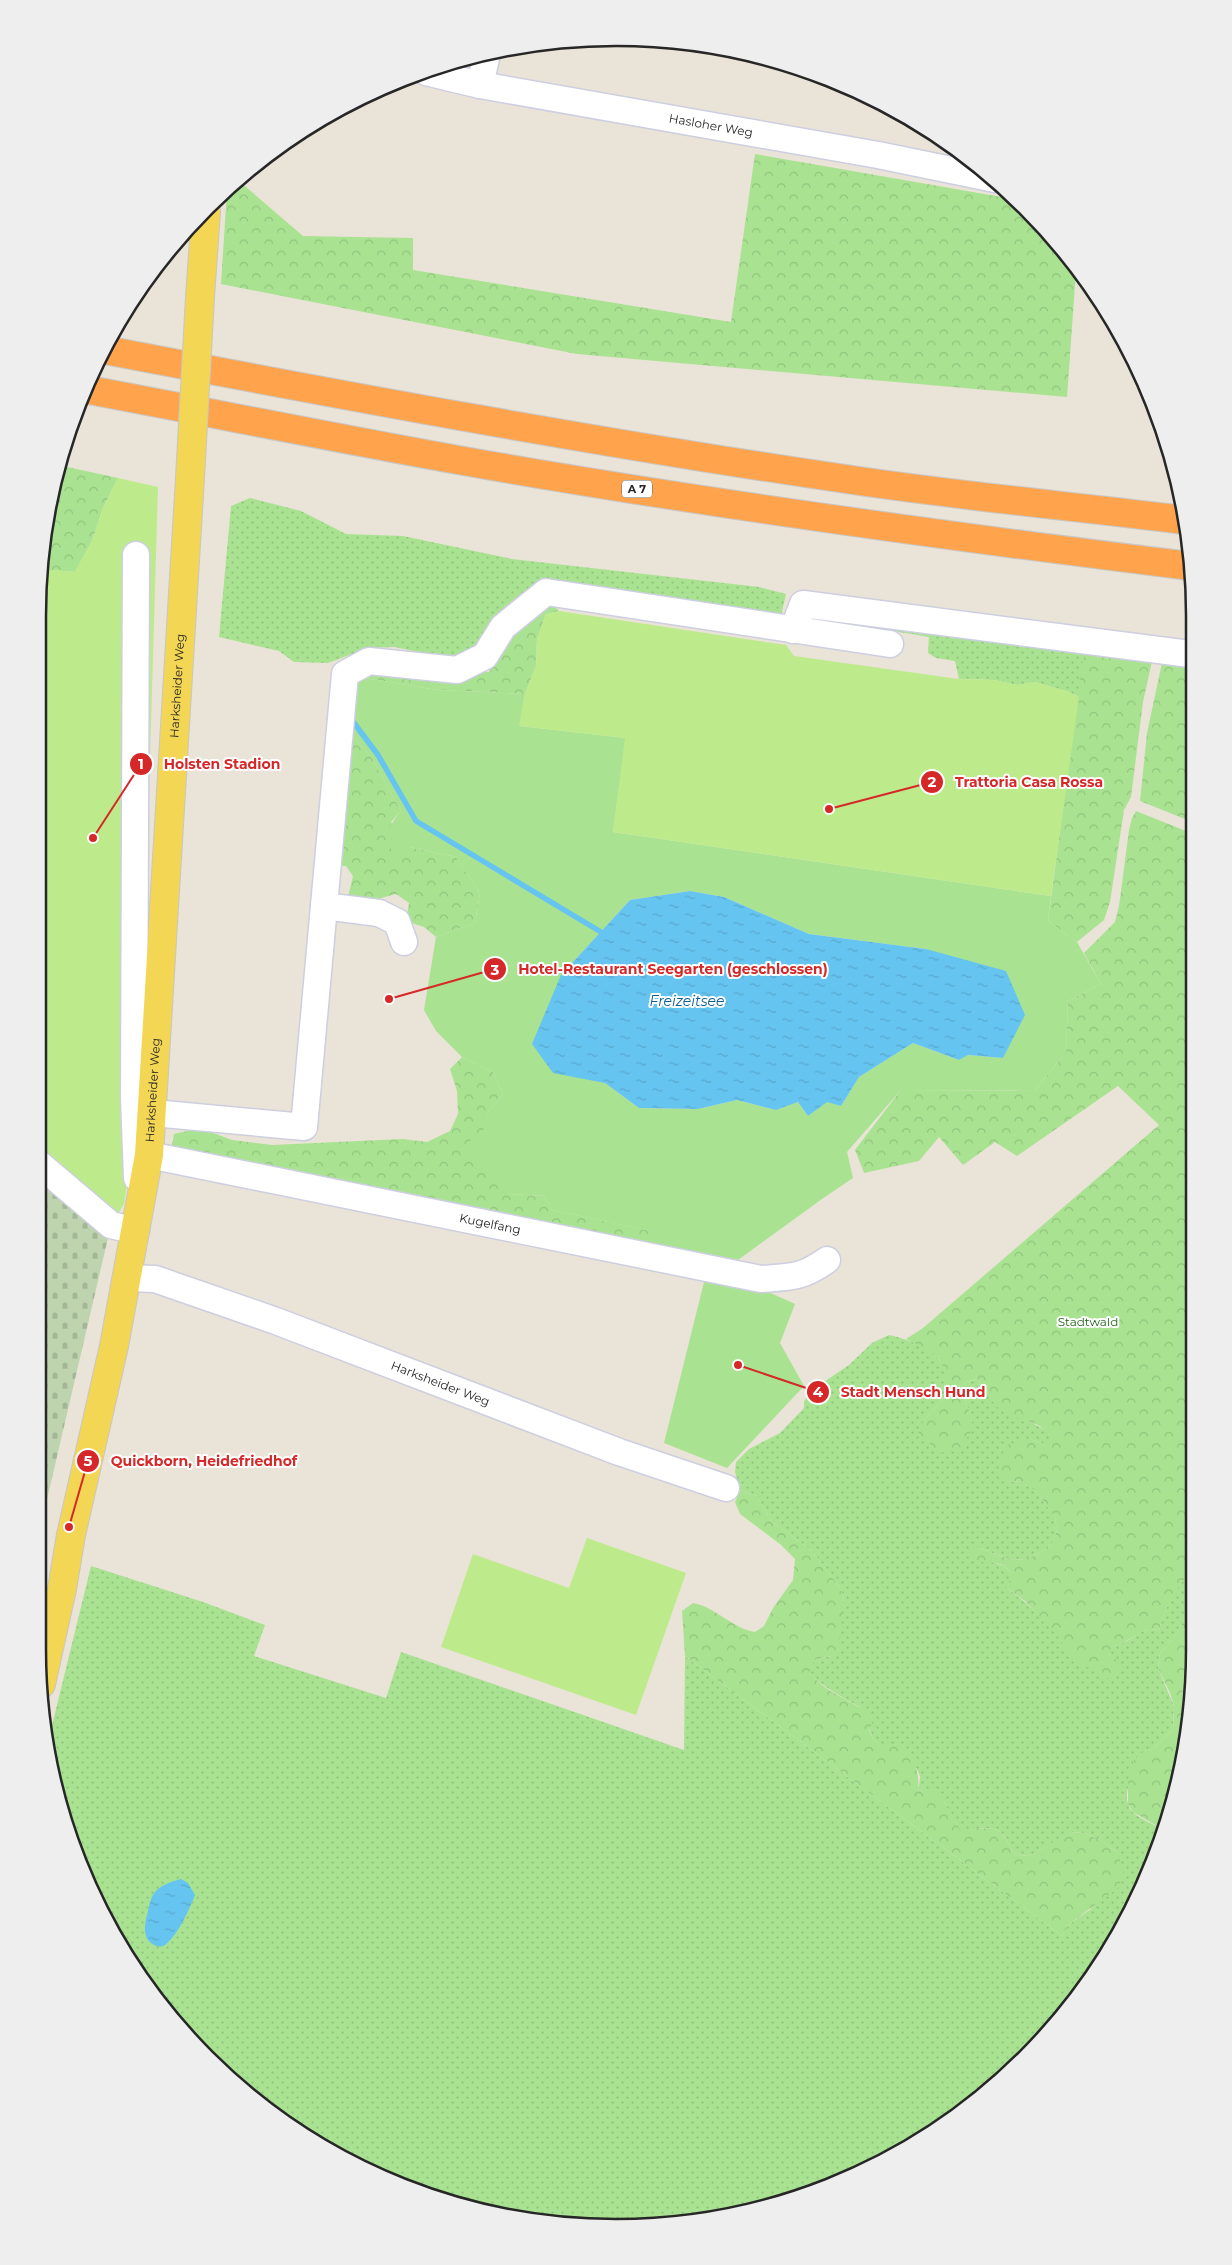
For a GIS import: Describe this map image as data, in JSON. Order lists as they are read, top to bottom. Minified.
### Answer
{"streets":{"highway":["A 7"],"main road":["Harksheider Weg"],"street":["Hasloher Weg","Kugelfang"]},"crossings":[["Harksheider Weg","Kugelfang"]],"water":["Freizeitsee"],"parks":["Stadtwald"],"places":["Trattoria Casa Rossa","Holsten Stadion","Hotel-Restaurant Seegarten (geschlossen)","Stadt Mensch Hund","Quickborn, Heidefriedhof"]}
